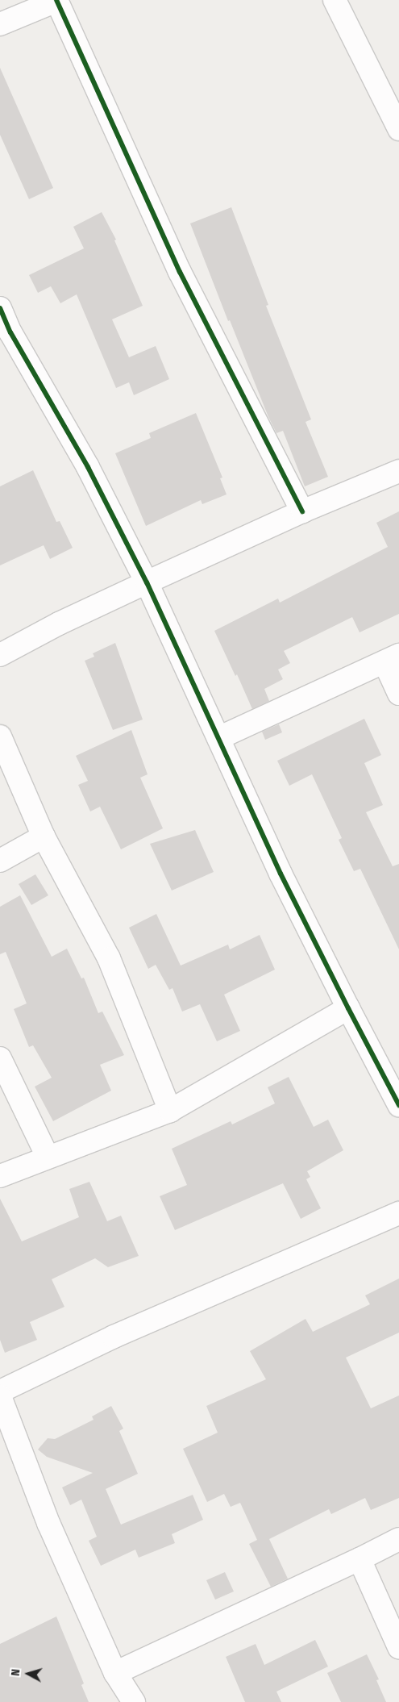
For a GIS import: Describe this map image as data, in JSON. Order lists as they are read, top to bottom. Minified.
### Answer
{"north":"left"}
